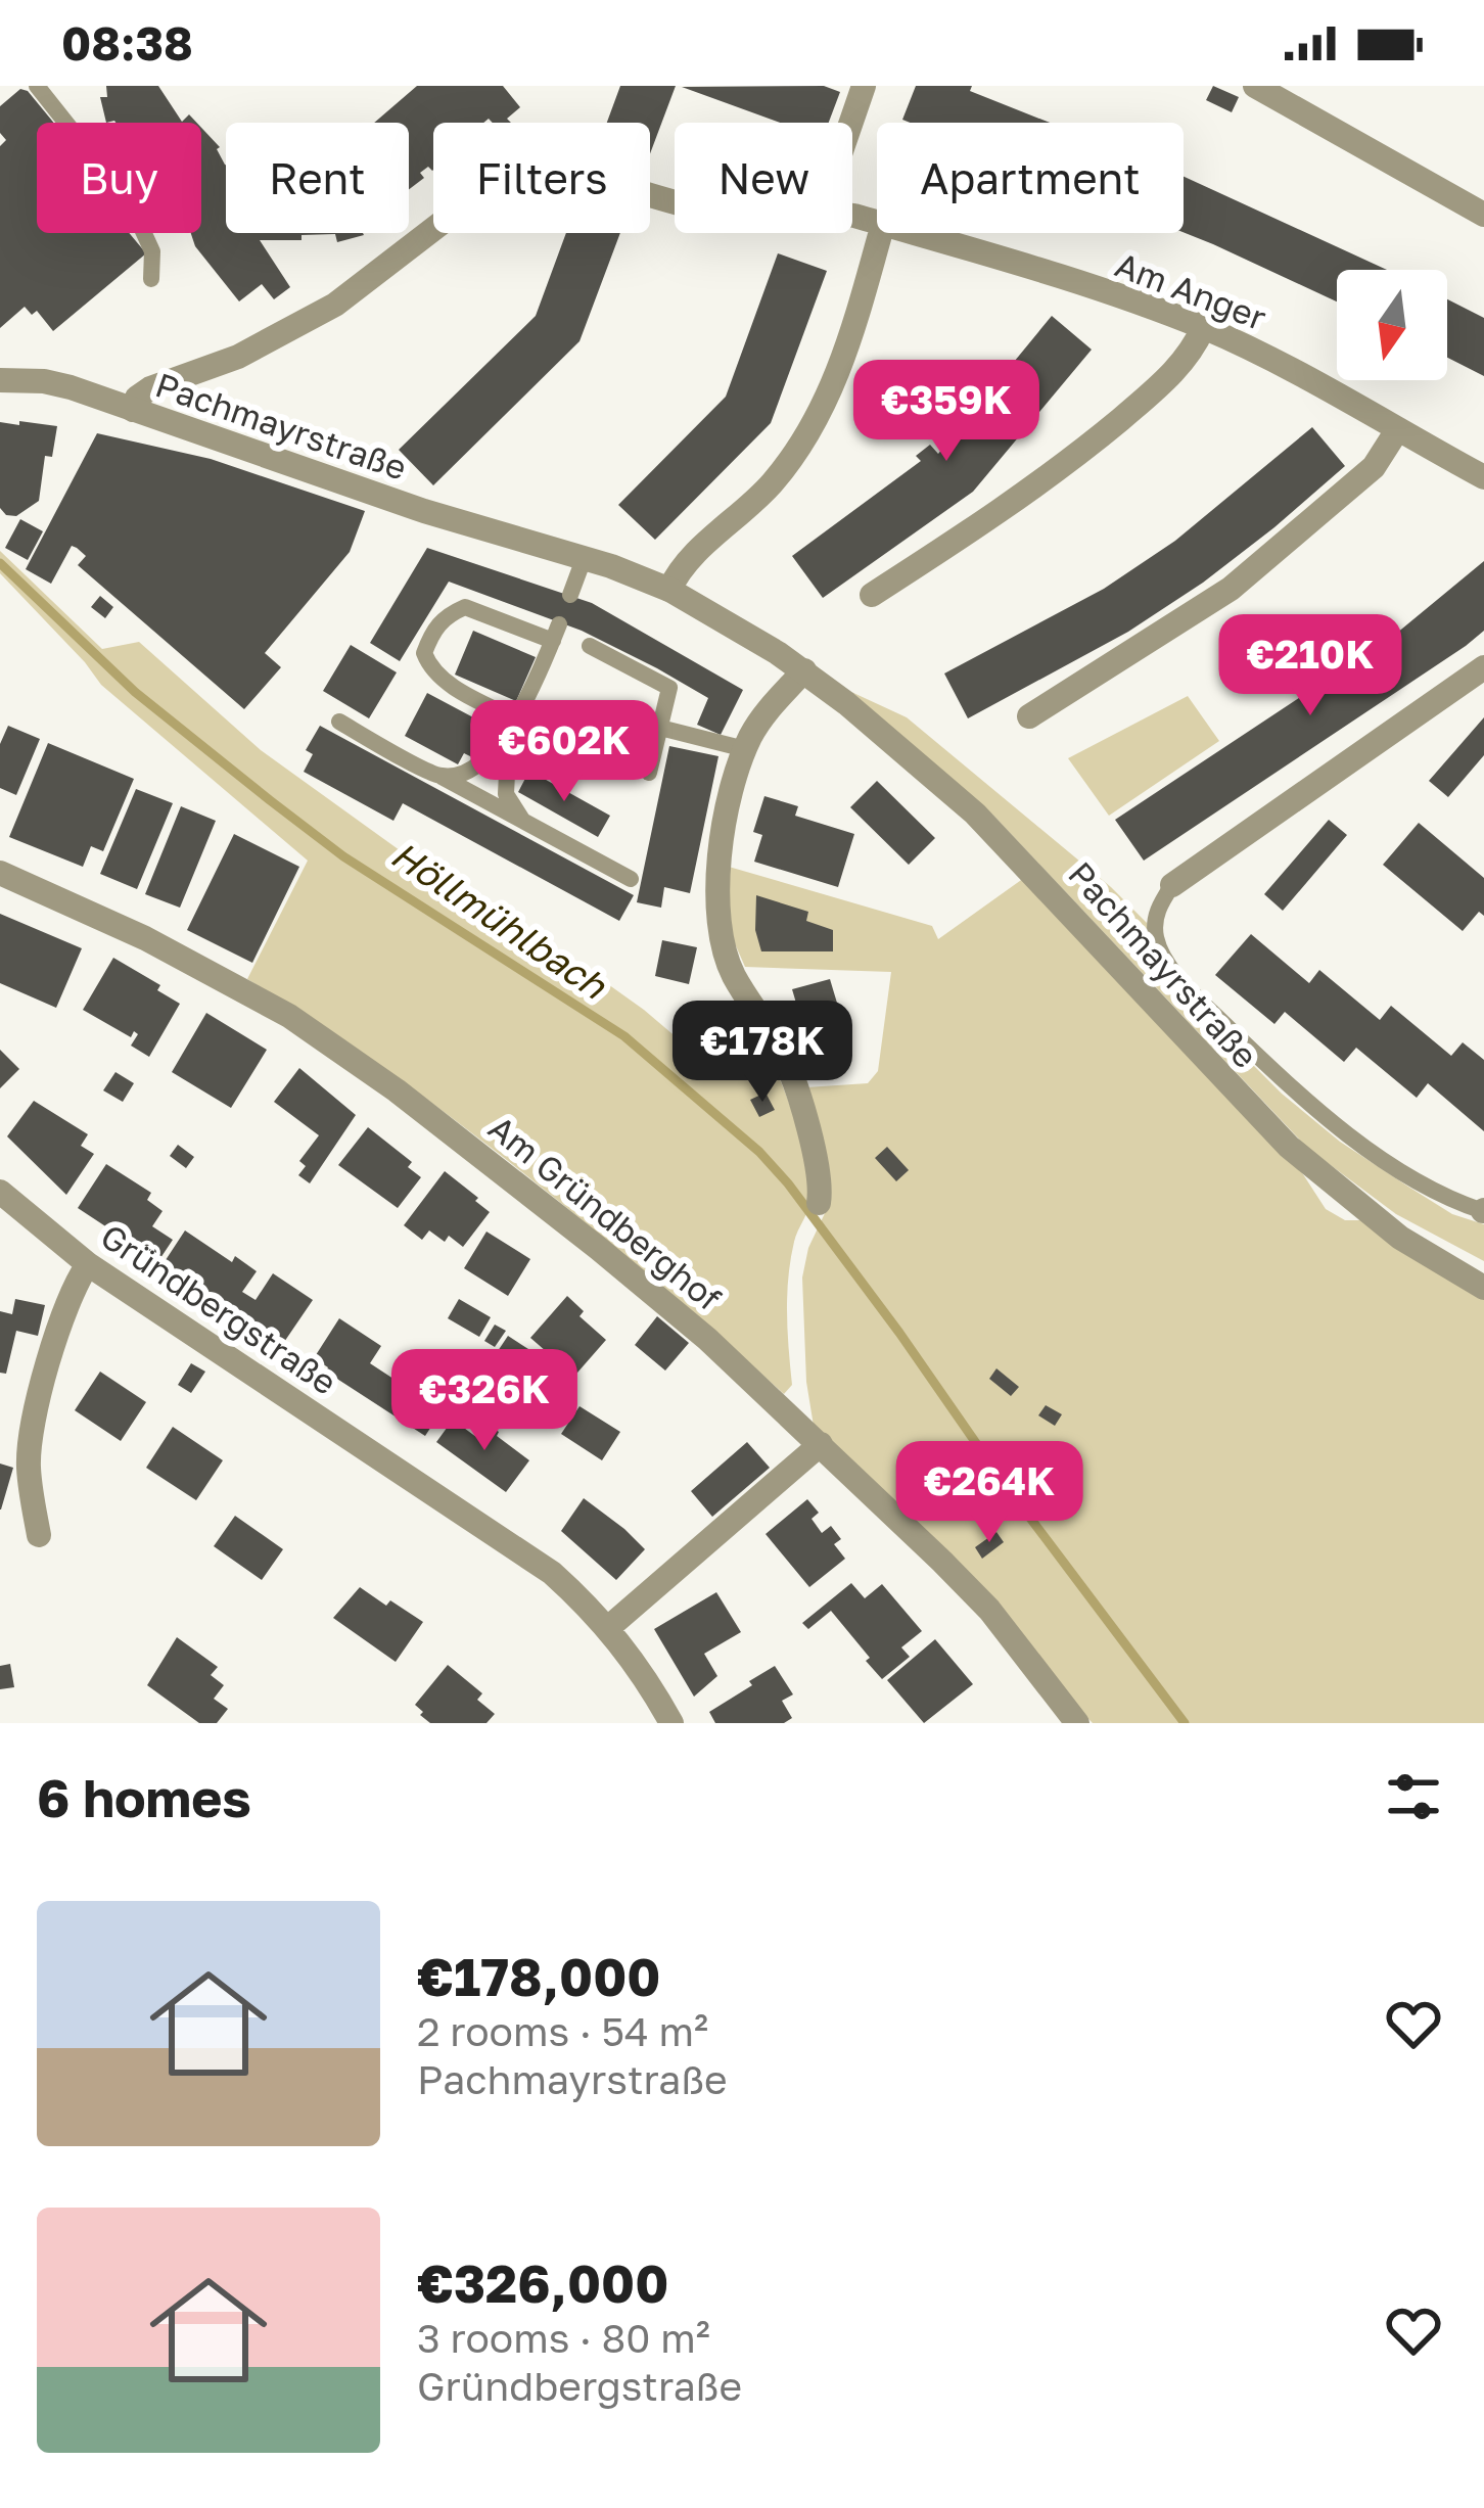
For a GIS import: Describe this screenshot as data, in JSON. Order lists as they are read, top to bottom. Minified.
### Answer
{"streets":{"street":["Am Anger","Pachmayrstraße","Am Gründberghof","Gründbergstraße"]},"water":["Höllmühlbach"],"north":"bottom","page":{"status":"08:38","chip":["Buy","Rent","Filters","New","Apartment"],"price":["€359K","€210K","€602K","€178K","€326K","€264K"],"heading":"6 homes","list":[{"name":"€178,000","note":"2 rooms · 54 m² · Pachmayrstraße"},{"name":"€326,000","note":"3 rooms · 80 m² · Gründbergstraße"}]}}
